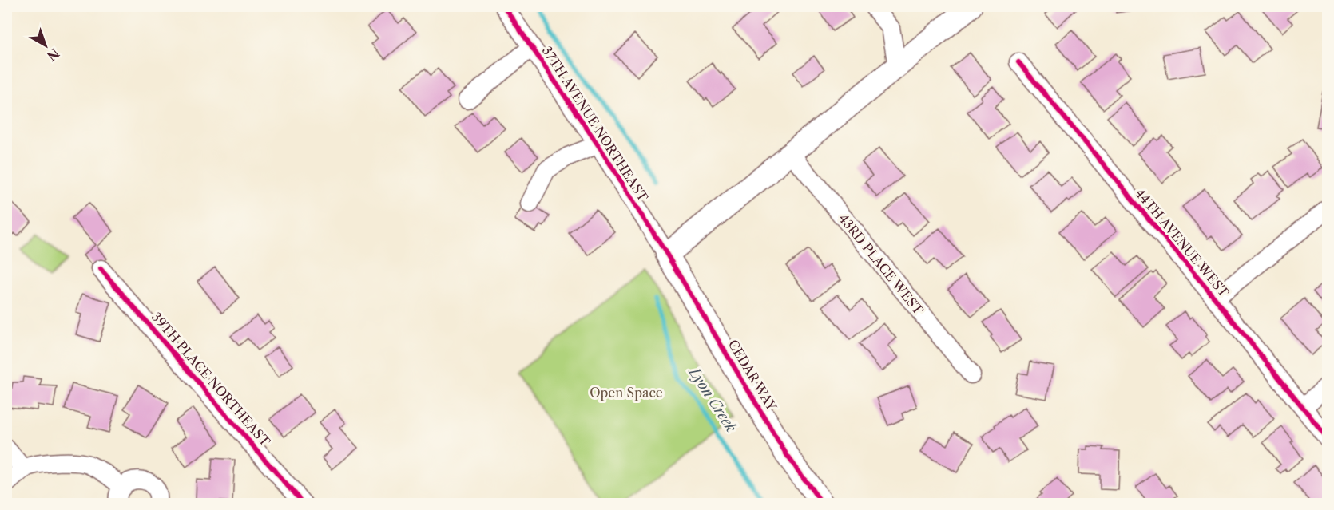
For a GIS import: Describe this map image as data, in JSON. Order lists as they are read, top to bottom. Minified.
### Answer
{"streets":{"main road":["CEDAR WAY"],"street":["37TH AVENUE NORTHEAST","44TH AVENUE WEST","43RD PLACE WEST","39TH PLACE NORTHEAST"]},"crossings":[["37TH AVENUE NORTHEAST","CEDAR WAY"]],"water":["Lyon Creek"],"parks":["Open Space"],"north":"bottom right"}
